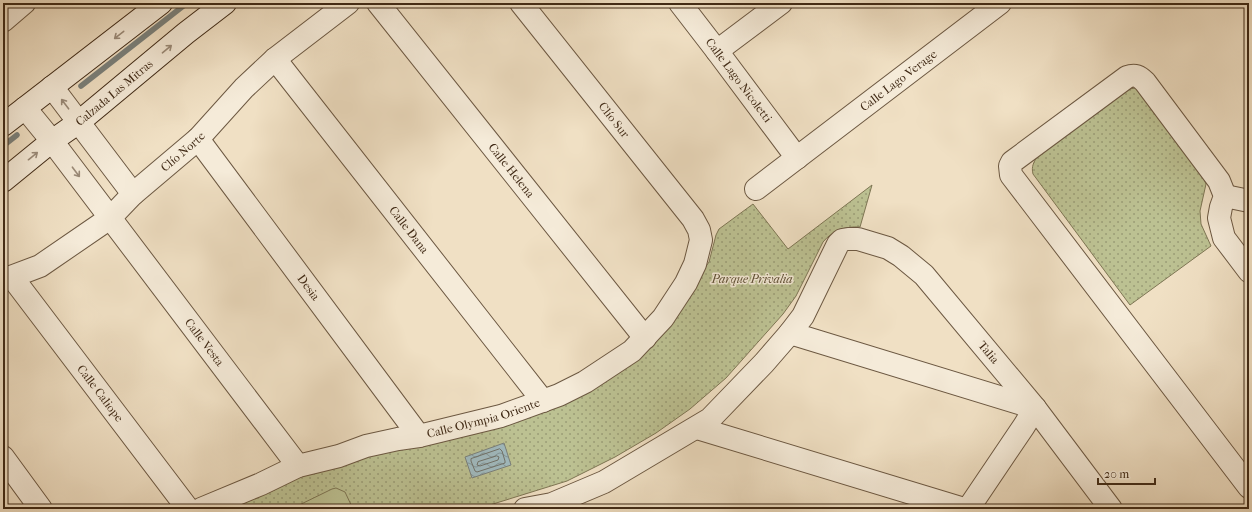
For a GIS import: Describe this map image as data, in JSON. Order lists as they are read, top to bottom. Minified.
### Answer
{"streets":{"street":["Calle Lago Nicoletti","Calle Lago Verage","Calzada Las Mitras","Clío Sur","Clío Norte","Calle Helena","Calle Dana","Desia","Calle Vesta","Talia","Calle Caliope","Calle Olympia Oriente"]},"crossings":[["Calle Lago Nicoletti","Calle Lago Verage"],["Calzada Las Mitras","Calle Vesta"],["Clío Sur","Calle Olympia Oriente"],["Clío Norte","Calle Dana"],["Clío Norte","Desia"],["Clío Norte","Calle Vesta"],["Clío Norte","Calle Caliope"],["Calle Helena","Calle Olympia Oriente"],["Calle Dana","Calle Olympia Oriente"],["Desia","Calle Olympia Oriente"],["Calle Vesta","Calle Olympia Oriente"]],"parks":["Parque Privalia"],"scale_bar":"20 m"}
